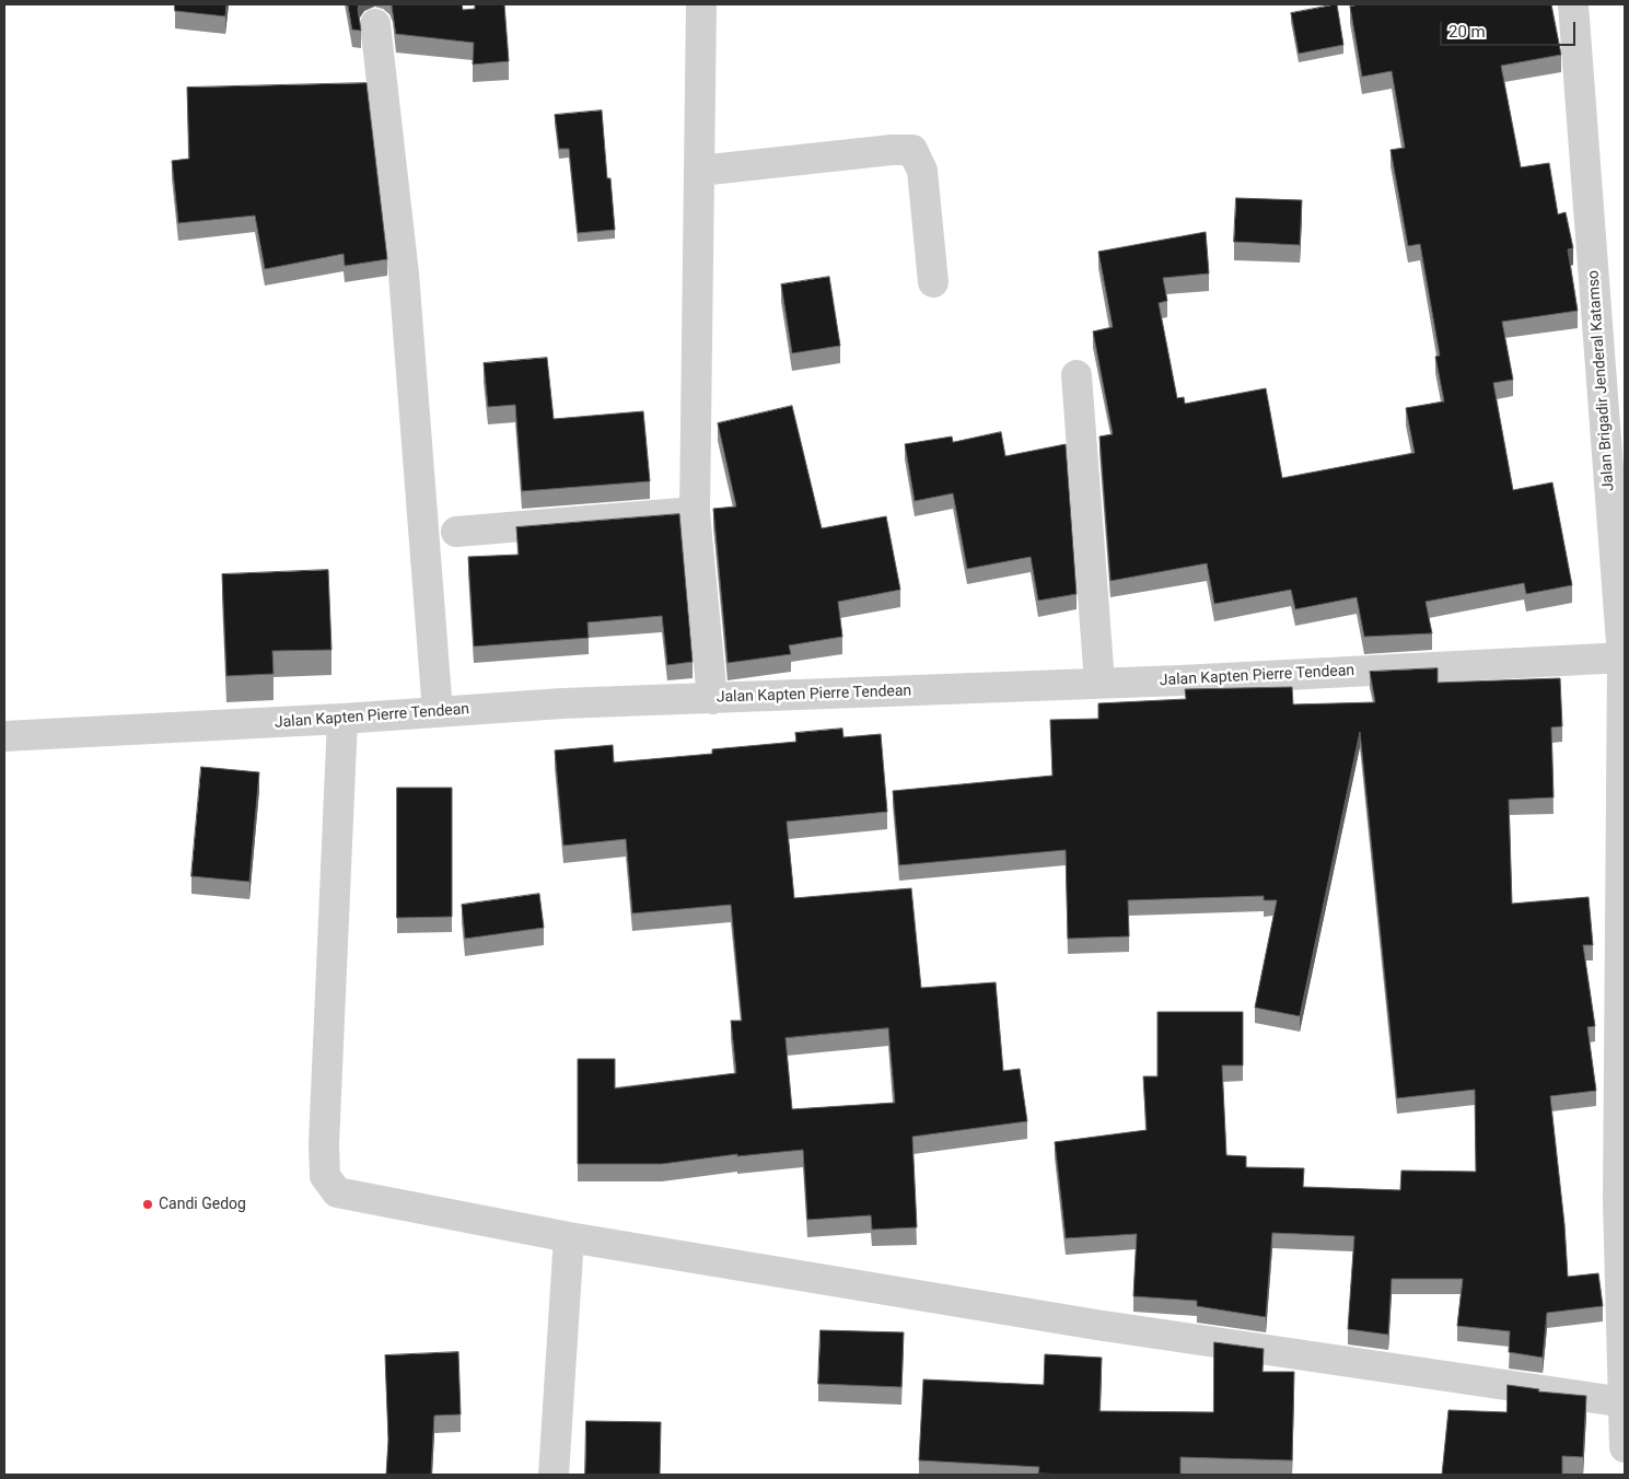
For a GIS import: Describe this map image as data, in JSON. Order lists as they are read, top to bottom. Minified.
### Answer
{"streets":{"street":["Jalan Brigadir Jenderal Katamso","Jalan Kapten Pierre Tendean"]},"crossings":[["Jalan Brigadir Jenderal Katamso","Jalan Kapten Pierre Tendean"]],"places":["Candi Gedog"],"scale_bar":"20 m"}
